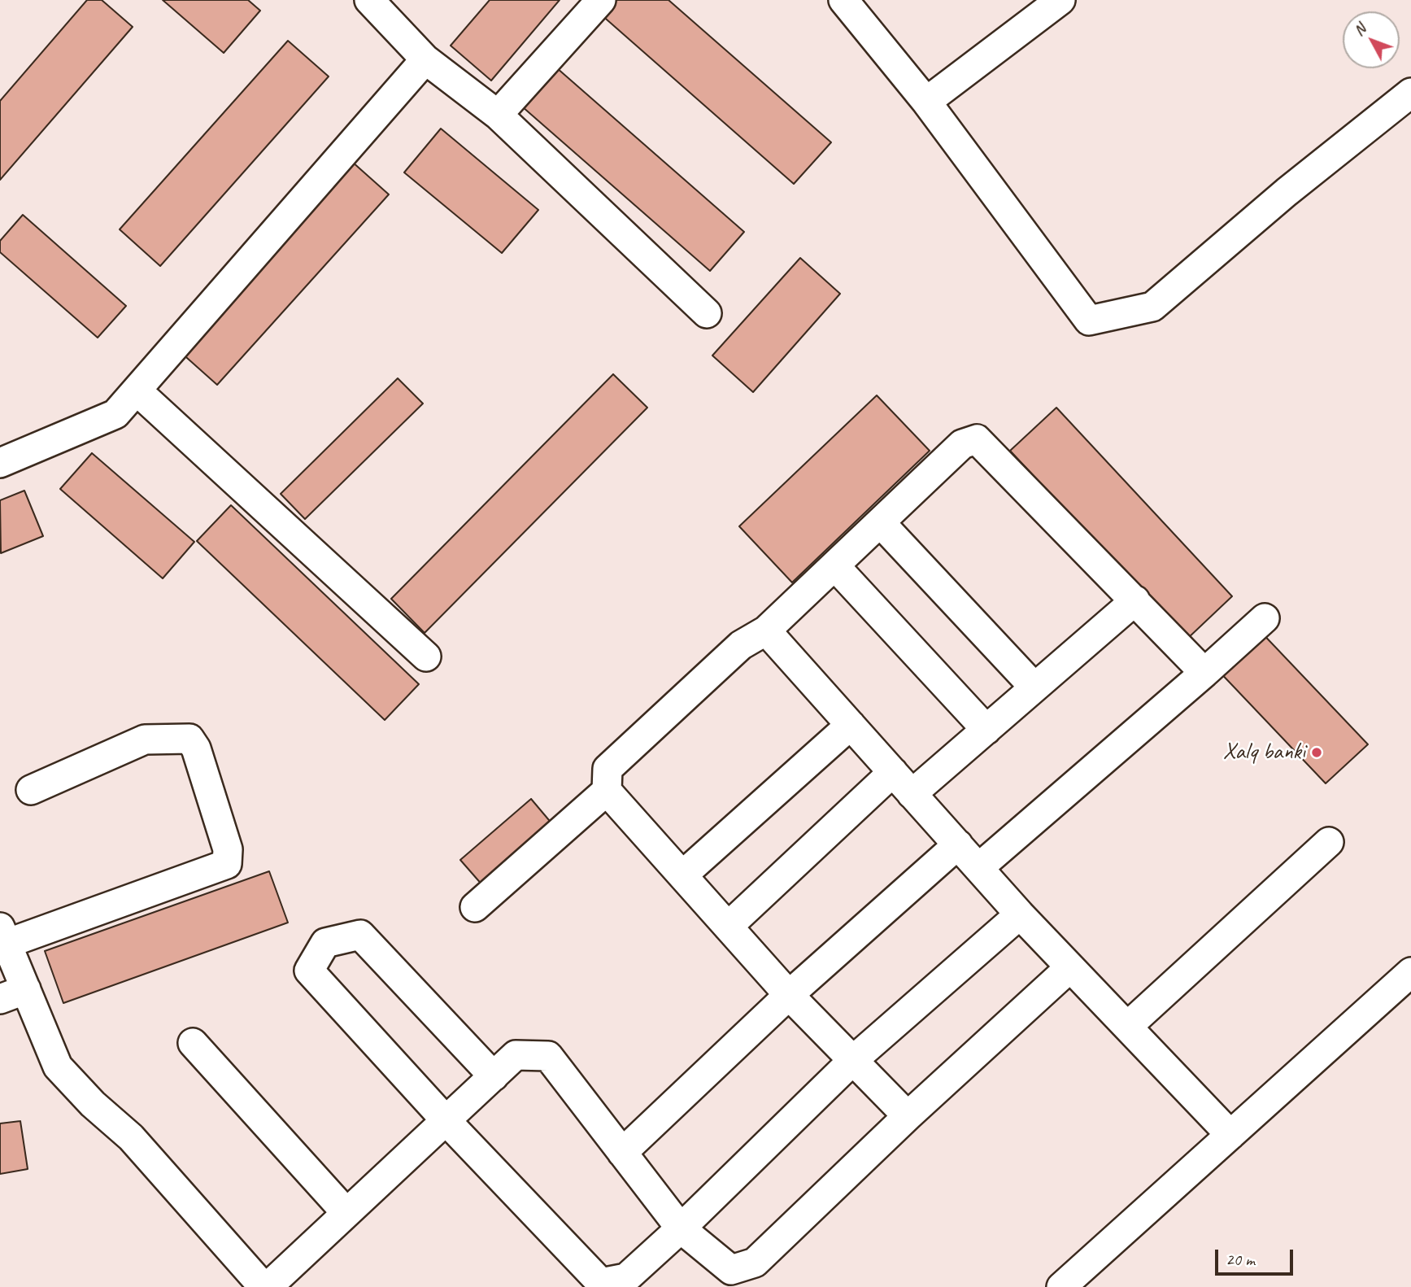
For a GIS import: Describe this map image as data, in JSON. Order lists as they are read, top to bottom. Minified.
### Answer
{"places":["Xalq banki"],"scale_bar":"20 m","north":"top left"}
